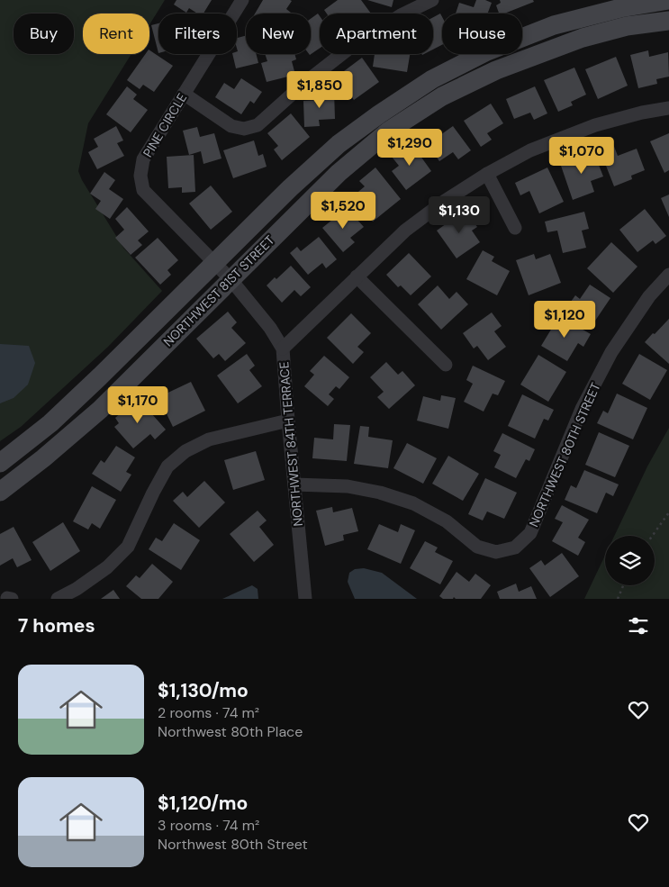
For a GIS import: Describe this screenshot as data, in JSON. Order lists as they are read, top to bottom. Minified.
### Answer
{"streets":{"street":["PINE CIRCLE","NORTHWEST 81ST STREET","NORTHWEST 84TH TERRACE","NORTHWEST 80TH STREET"]},"crossings":[["PINE CIRCLE","NORTHWEST 81ST STREET"],["PINE CIRCLE","NORTHWEST 84TH TERRACE"],["NORTHWEST 81ST STREET","NORTHWEST 84TH TERRACE"],["NORTHWEST 84TH TERRACE","NORTHWEST 80TH STREET"]],"page":{"chip":["Buy","Rent","Filters","New","Apartment","House"],"price":["$1,850","$1,290","$1,070","$1,520","$1,130","$1,120","$1,170"],"heading":"7 homes","list":[{"name":"$1,130/mo","note":"2 rooms · 74 m² · Northwest 80th Place"},{"name":"$1,120/mo","note":"3 rooms · 74 m² · Northwest 80th Street"}]}}
